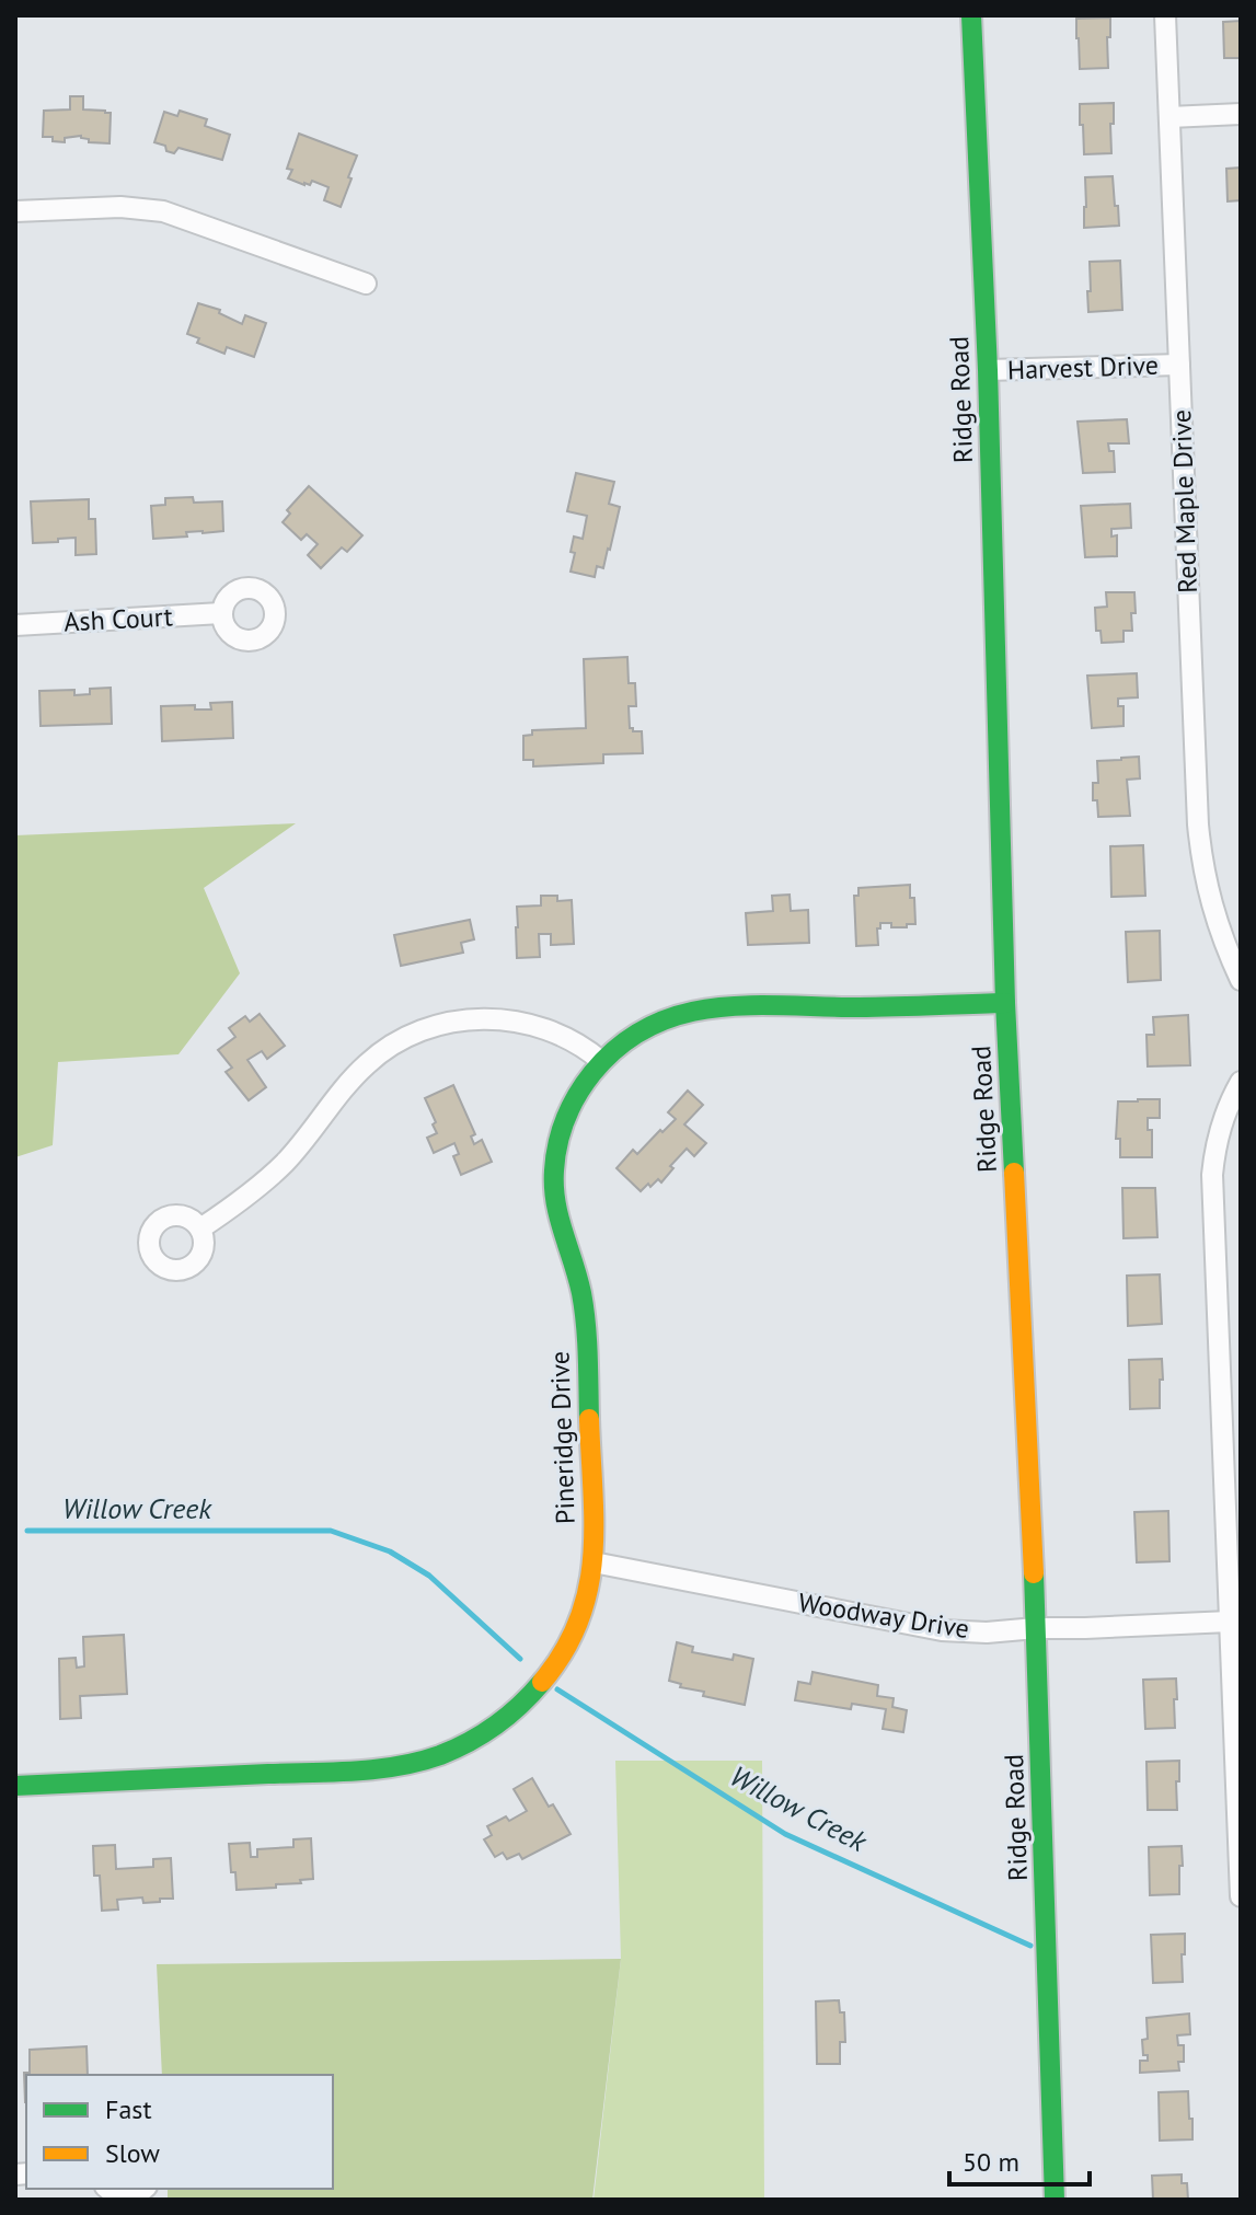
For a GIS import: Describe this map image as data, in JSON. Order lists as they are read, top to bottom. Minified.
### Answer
{"streets":{"street":["Harvest Drive","Ridge Road","Red Maple Drive","Ash Court","Pineridge Drive","Woodway Drive"]},"crossings":[["Harvest Drive","Ridge Road"],["Harvest Drive","Red Maple Drive"],["Ridge Road","Pineridge Drive"],["Ridge Road","Woodway Drive"],["Pineridge Drive","Woodway Drive"]],"water":["Willow Creek"],"legend":["Fast","Slow"],"scale_bar":"50 m"}
